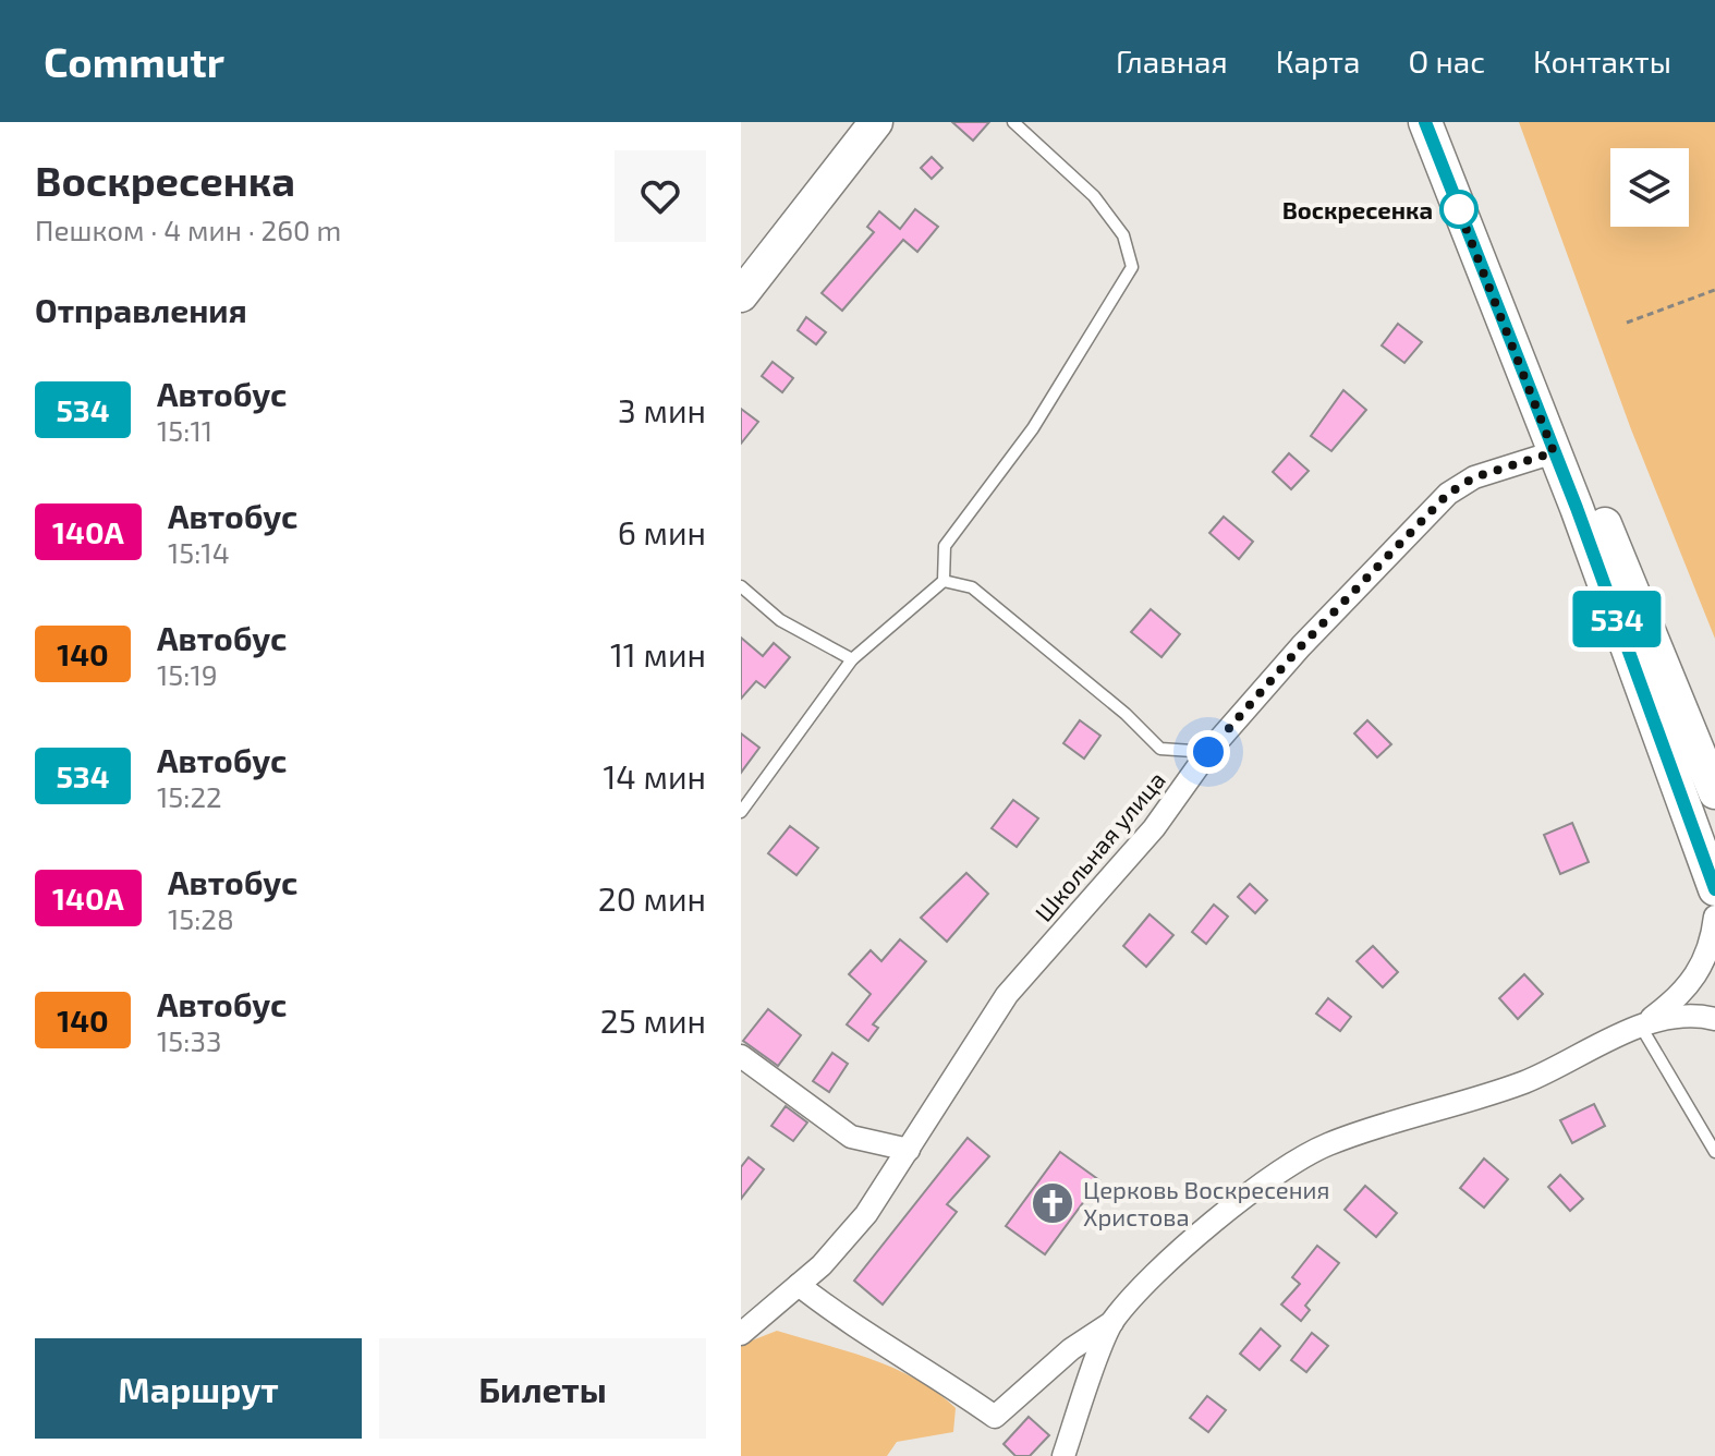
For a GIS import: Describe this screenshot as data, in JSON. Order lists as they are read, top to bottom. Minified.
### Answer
{"streets":{"street":["Школьная улица"]},"places":{"other":["Воскресенка"],"church":["Церковь Воскресения Христова"]},"lines":["bus line 534"],"page":{"header":"Commutr","nav":["Главная","Карта","О нас","Контакты"],"heading":[["Воскресенка","Пешком · 4 мин · 260 m"],"Отправления"],"on_map":"534","list":[{"mark":"534","name":"Автобус","note":"15:11","value":"3 мин"},{"mark":"140А","name":"Автобус","note":"15:14","value":"6 мин"},{"mark":"140","name":"Автобус","note":"15:19","value":"11 мин"},{"mark":"534","name":"Автобус","note":"15:22","value":"14 мин"},{"mark":"140А","name":"Автобус","note":"15:28","value":"20 мин"},{"mark":"140","name":"Автобус","note":"15:33","value":"25 мин"}],"buttons":["Маршрут","Билеты"]}}
